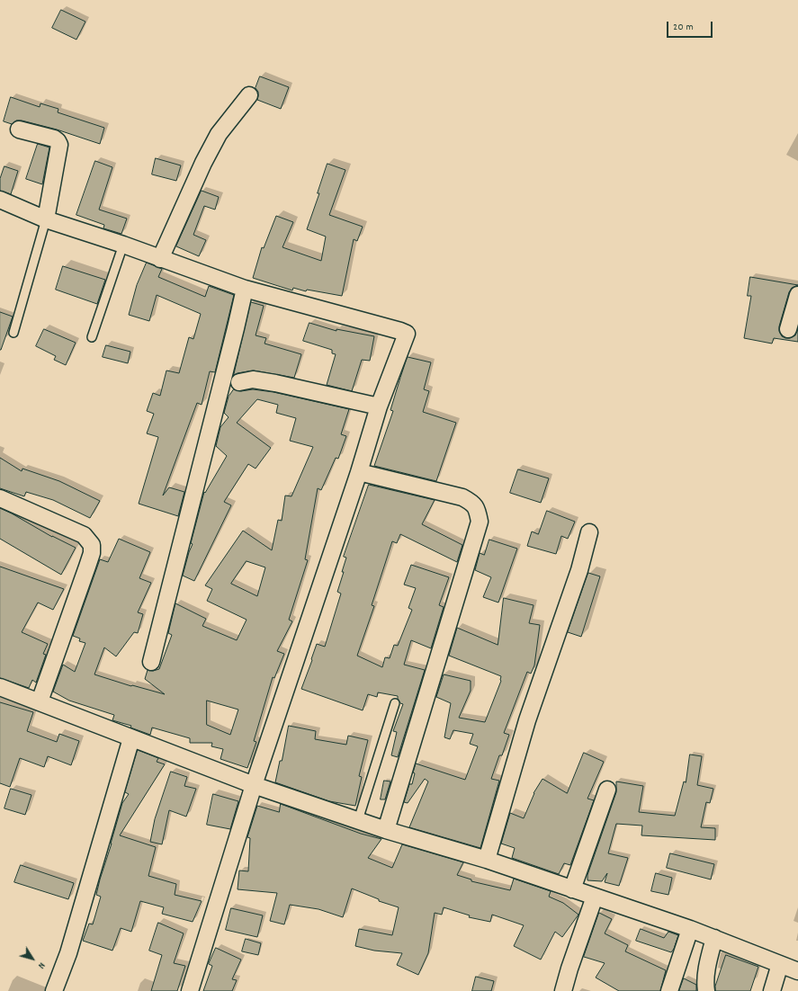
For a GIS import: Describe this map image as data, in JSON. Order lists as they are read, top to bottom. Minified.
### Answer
{"scale_bar":"20 m","north":"bottom right"}
